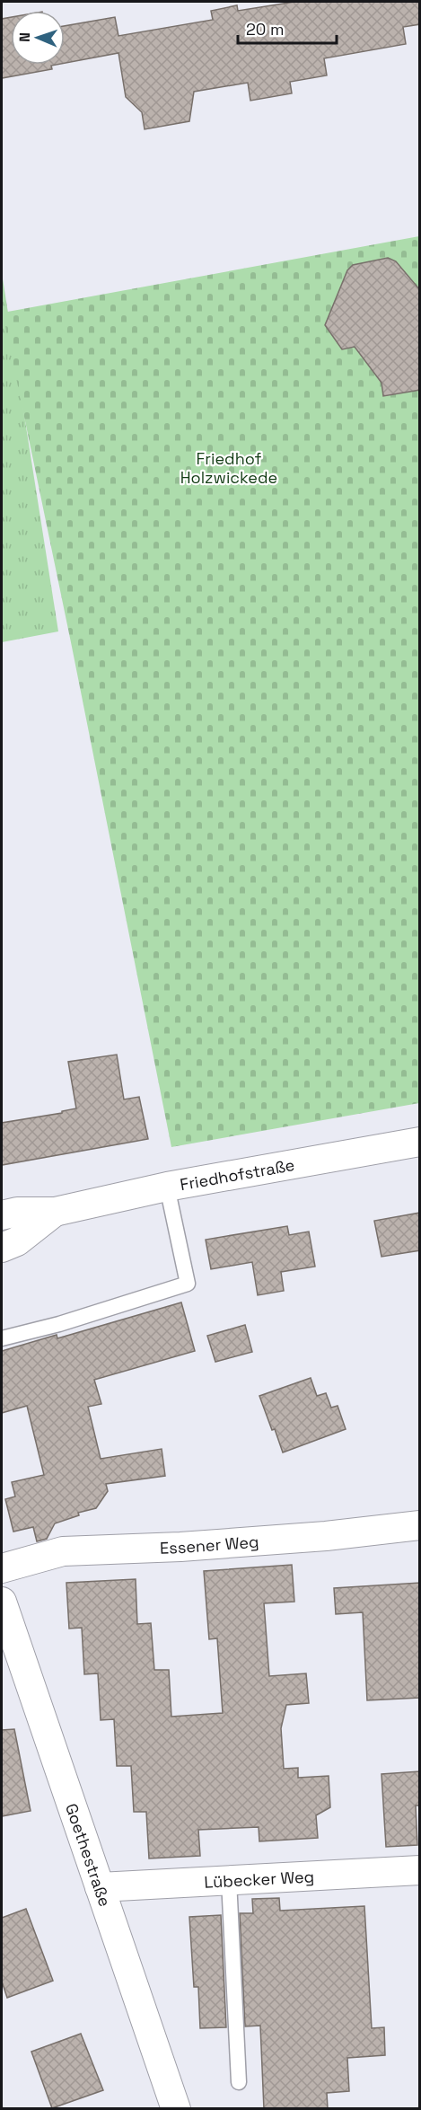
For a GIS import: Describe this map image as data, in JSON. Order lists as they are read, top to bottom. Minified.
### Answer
{"streets":{"street":["Friedhofstraße","Essener Weg","Goethestraße","Lübecker Weg"]},"crossings":[["Goethestraße","Lübecker Weg"]],"parks":["Friedhof Holzwickede"],"scale_bar":"20 m","north":"left"}
